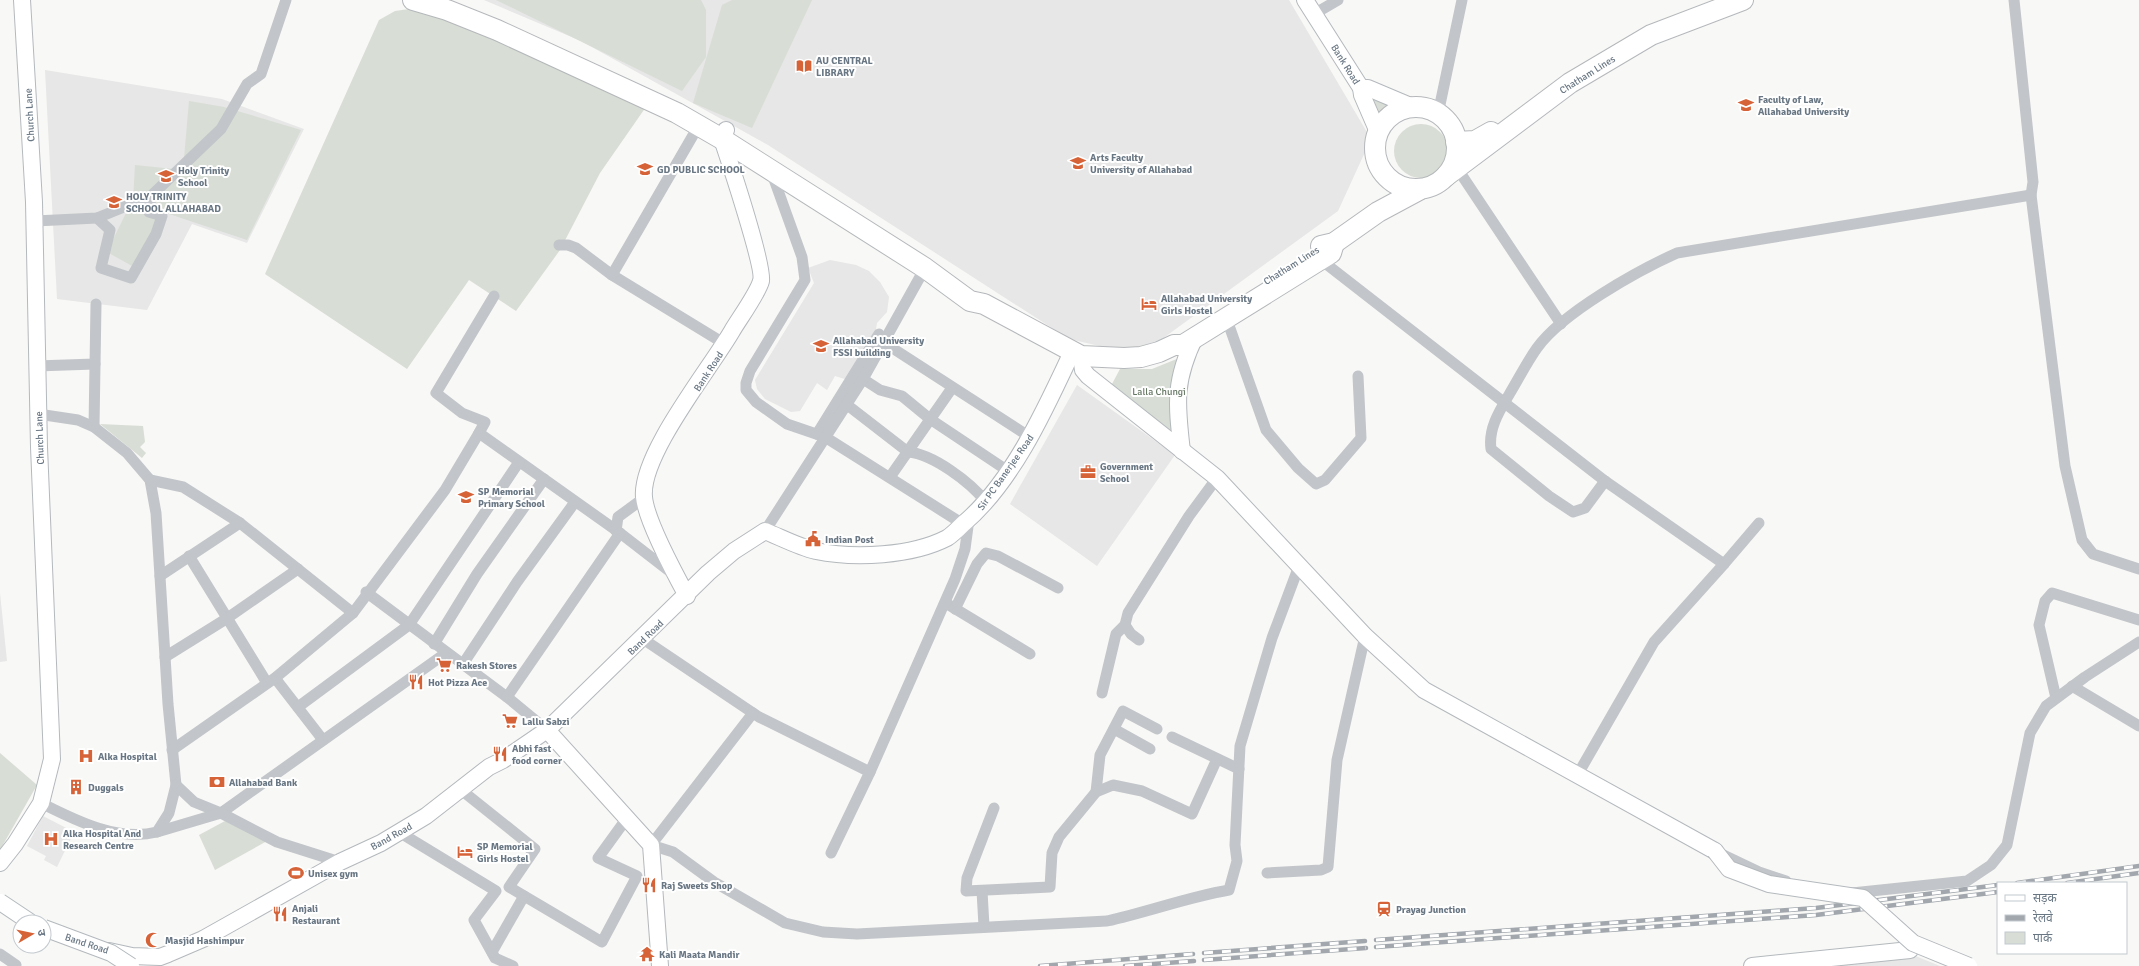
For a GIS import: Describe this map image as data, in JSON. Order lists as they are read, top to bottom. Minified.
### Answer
{"streets":{"highway":["Chatham Lines"],"street":["Bank Road","Church Lane","Sir PC Banerjee Road","Band Road"]},"crossings":[["Bank Road","Chatham Lines"],["Bank Road","Band Road"]],"parks":["Lalla Chungi"],"places":{"library":["AU CENTRAL LIBRARY"],"school or university":["Faculty of Law, Allahabad University","Arts Faculty University of Allahabad","GD PUBLIC SCHOOL","Holy Trinity School","HOLY TRINITY SCHOOL ALLAHABAD","Allahabad University FSSI building","SP Memorial Primary School"],"hotel":["Allahabad University Girls Hostel","SP Memorial Girls Hostel"],"office":["Government School"],"public building":["Indian Post"],"supermarket":["Rakesh Stores","Lallu Sabzi"],"restaurant":["Hot Pizza Ace","Abhi fast food corner","Raj Sweets Shop","Anjali Restaurant"],"hospital":["Alka Hospital","Alka Hospital And Research Centre"],"bank":["Allahabad Bank"],"building":["Duggals"],"sports":["Unisex gym"],"station":["Prayag Junction"],"mosque":["Masjid Hashimpur"],"temple":["Kali Maata Mandir"]},"legend":["सड़क","रेलवे","पार्क"],"north":"right"}
